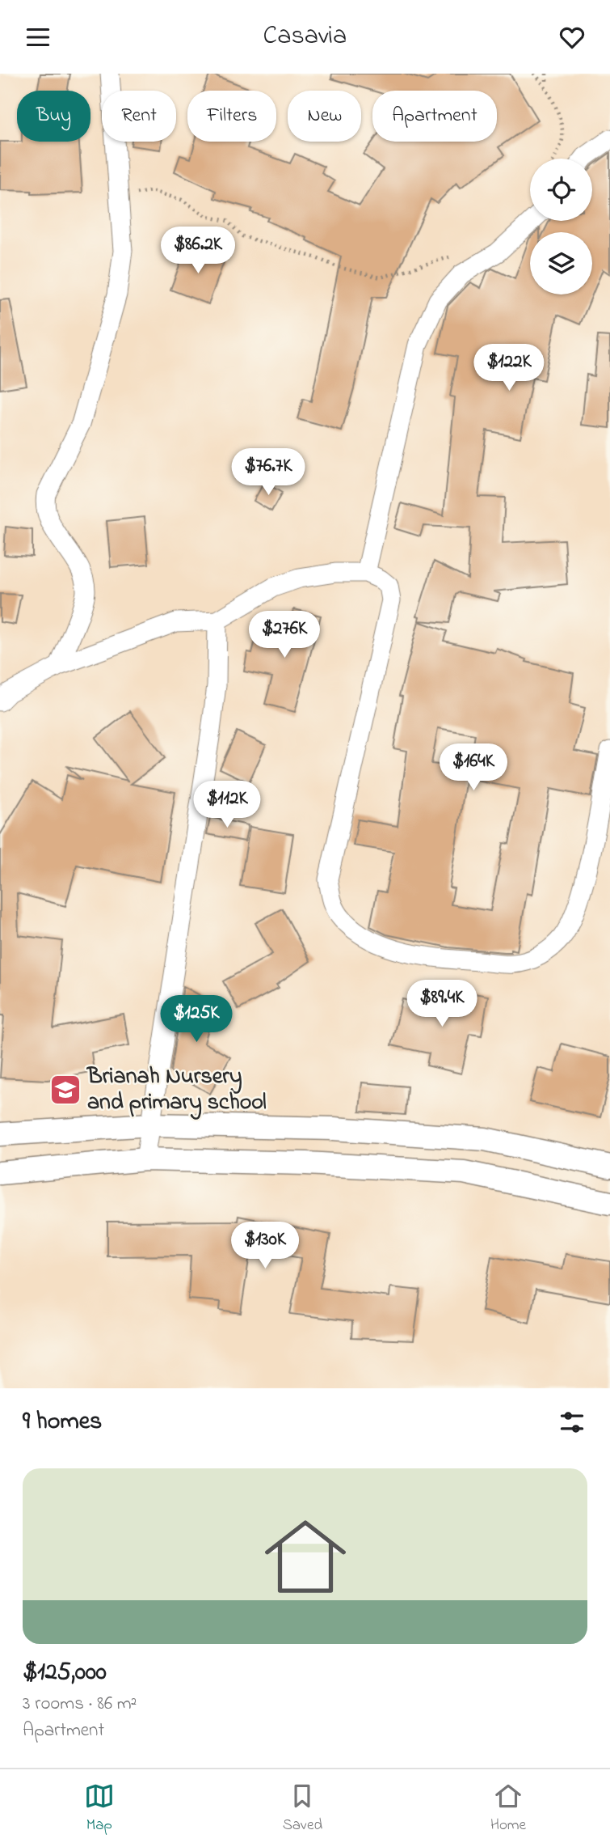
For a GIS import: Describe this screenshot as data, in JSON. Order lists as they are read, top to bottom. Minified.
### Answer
{"places":{"school or university":["Brianah Nursery and primary school"]},"page":{"header":"Casavia","chip":["Buy","Rent","Filters","New","Apartment"],"price":["$86.2K","$122K","$76.7K","$276K","$164K","$112K","$89.4K","$125K","$130K"],"heading":"9 homes","list":[{"name":"$125,000","note":"3 rooms · 86 m² · Apartment"}],"tabs":["Map","Saved","Home"]}}
